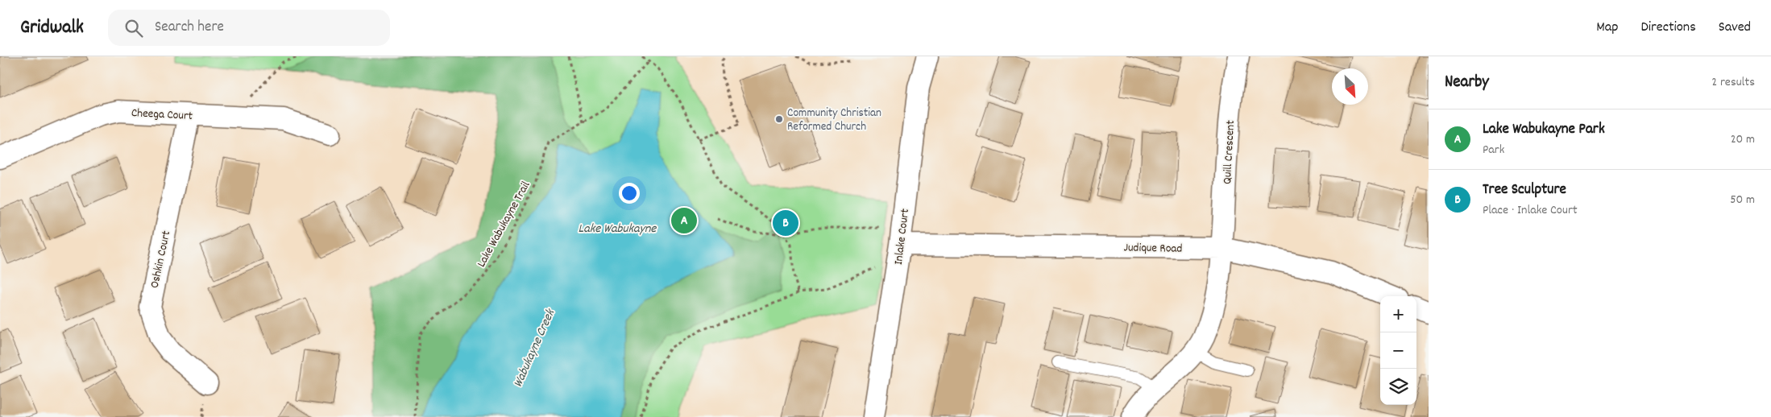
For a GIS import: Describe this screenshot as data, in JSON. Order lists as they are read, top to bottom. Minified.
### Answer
{"streets":{"street":["Cheega Court","Quill Crescent","Inlake Court","Judique Road","Oshkin Court"],"path":["Lake Wabukayne Trail"]},"crossings":[["Cheega Court","Oshkin Court"],["Quill Crescent","Judique Road"],["Inlake Court","Judique Road"]],"water":["Lake Wabukayne","Wabukayne Creek"],"places":["Community Christian Reformed Church"],"north":"bottom right","page":{"header":"Gridwalk","search":"Search here","nav":["Map","Directions","Saved"],"heading":["Nearby","2 results"],"list":[{"mark":"A","name":"Lake Wabukayne Park","note":"Park","value":"20 m"},{"mark":"B","name":"Tree Sculpture","note":"Place · Inlake Court","value":"50 m"}],"pins":["A","B"],"map_buttons":["+","−"]}}
